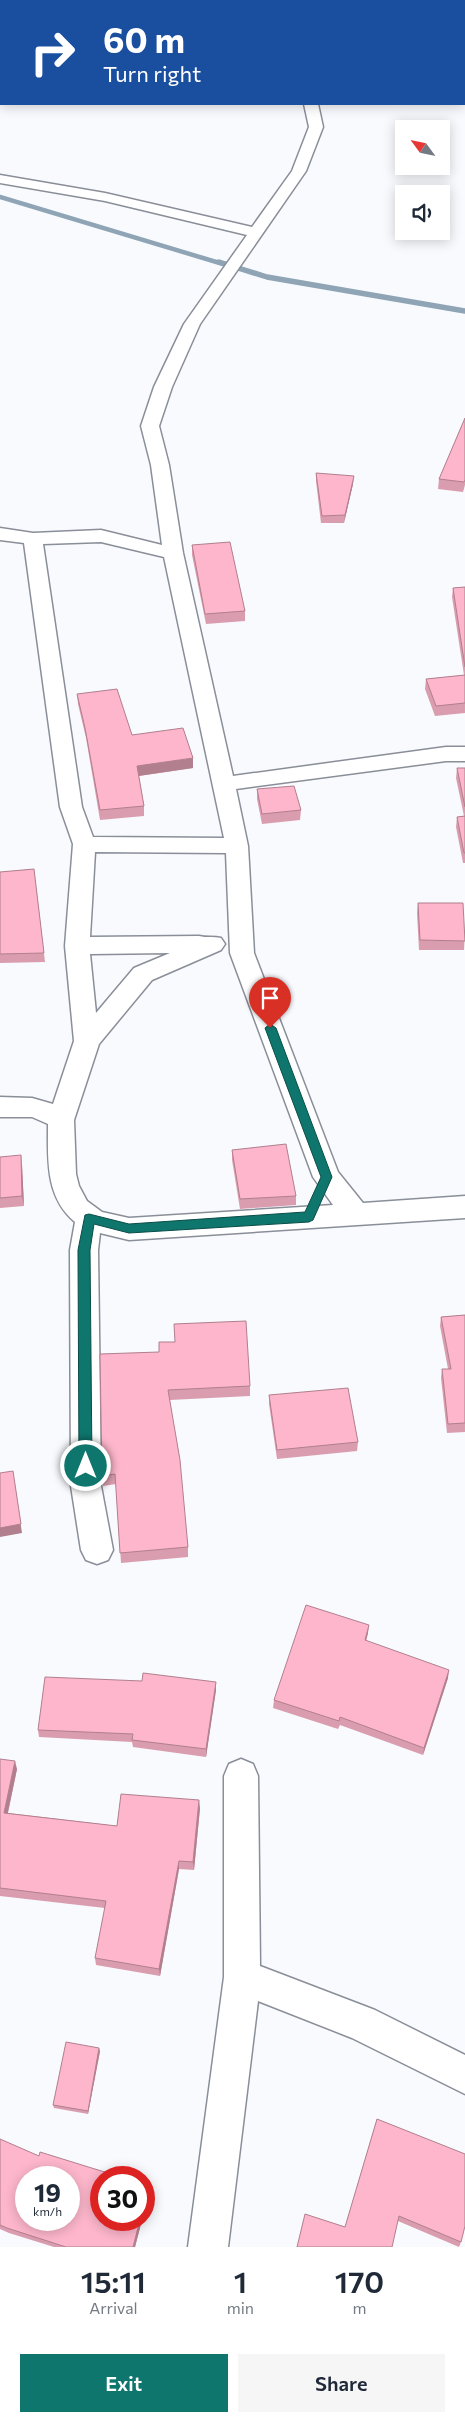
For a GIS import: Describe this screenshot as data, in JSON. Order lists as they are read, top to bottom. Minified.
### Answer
{"north":"top left","page":{"turn":["60 m","Turn right"],"speed":"19 km/h","limit":"30","eta":["15:11","Arrival","1","min","170","m"],"buttons":["Exit","Share"]}}
